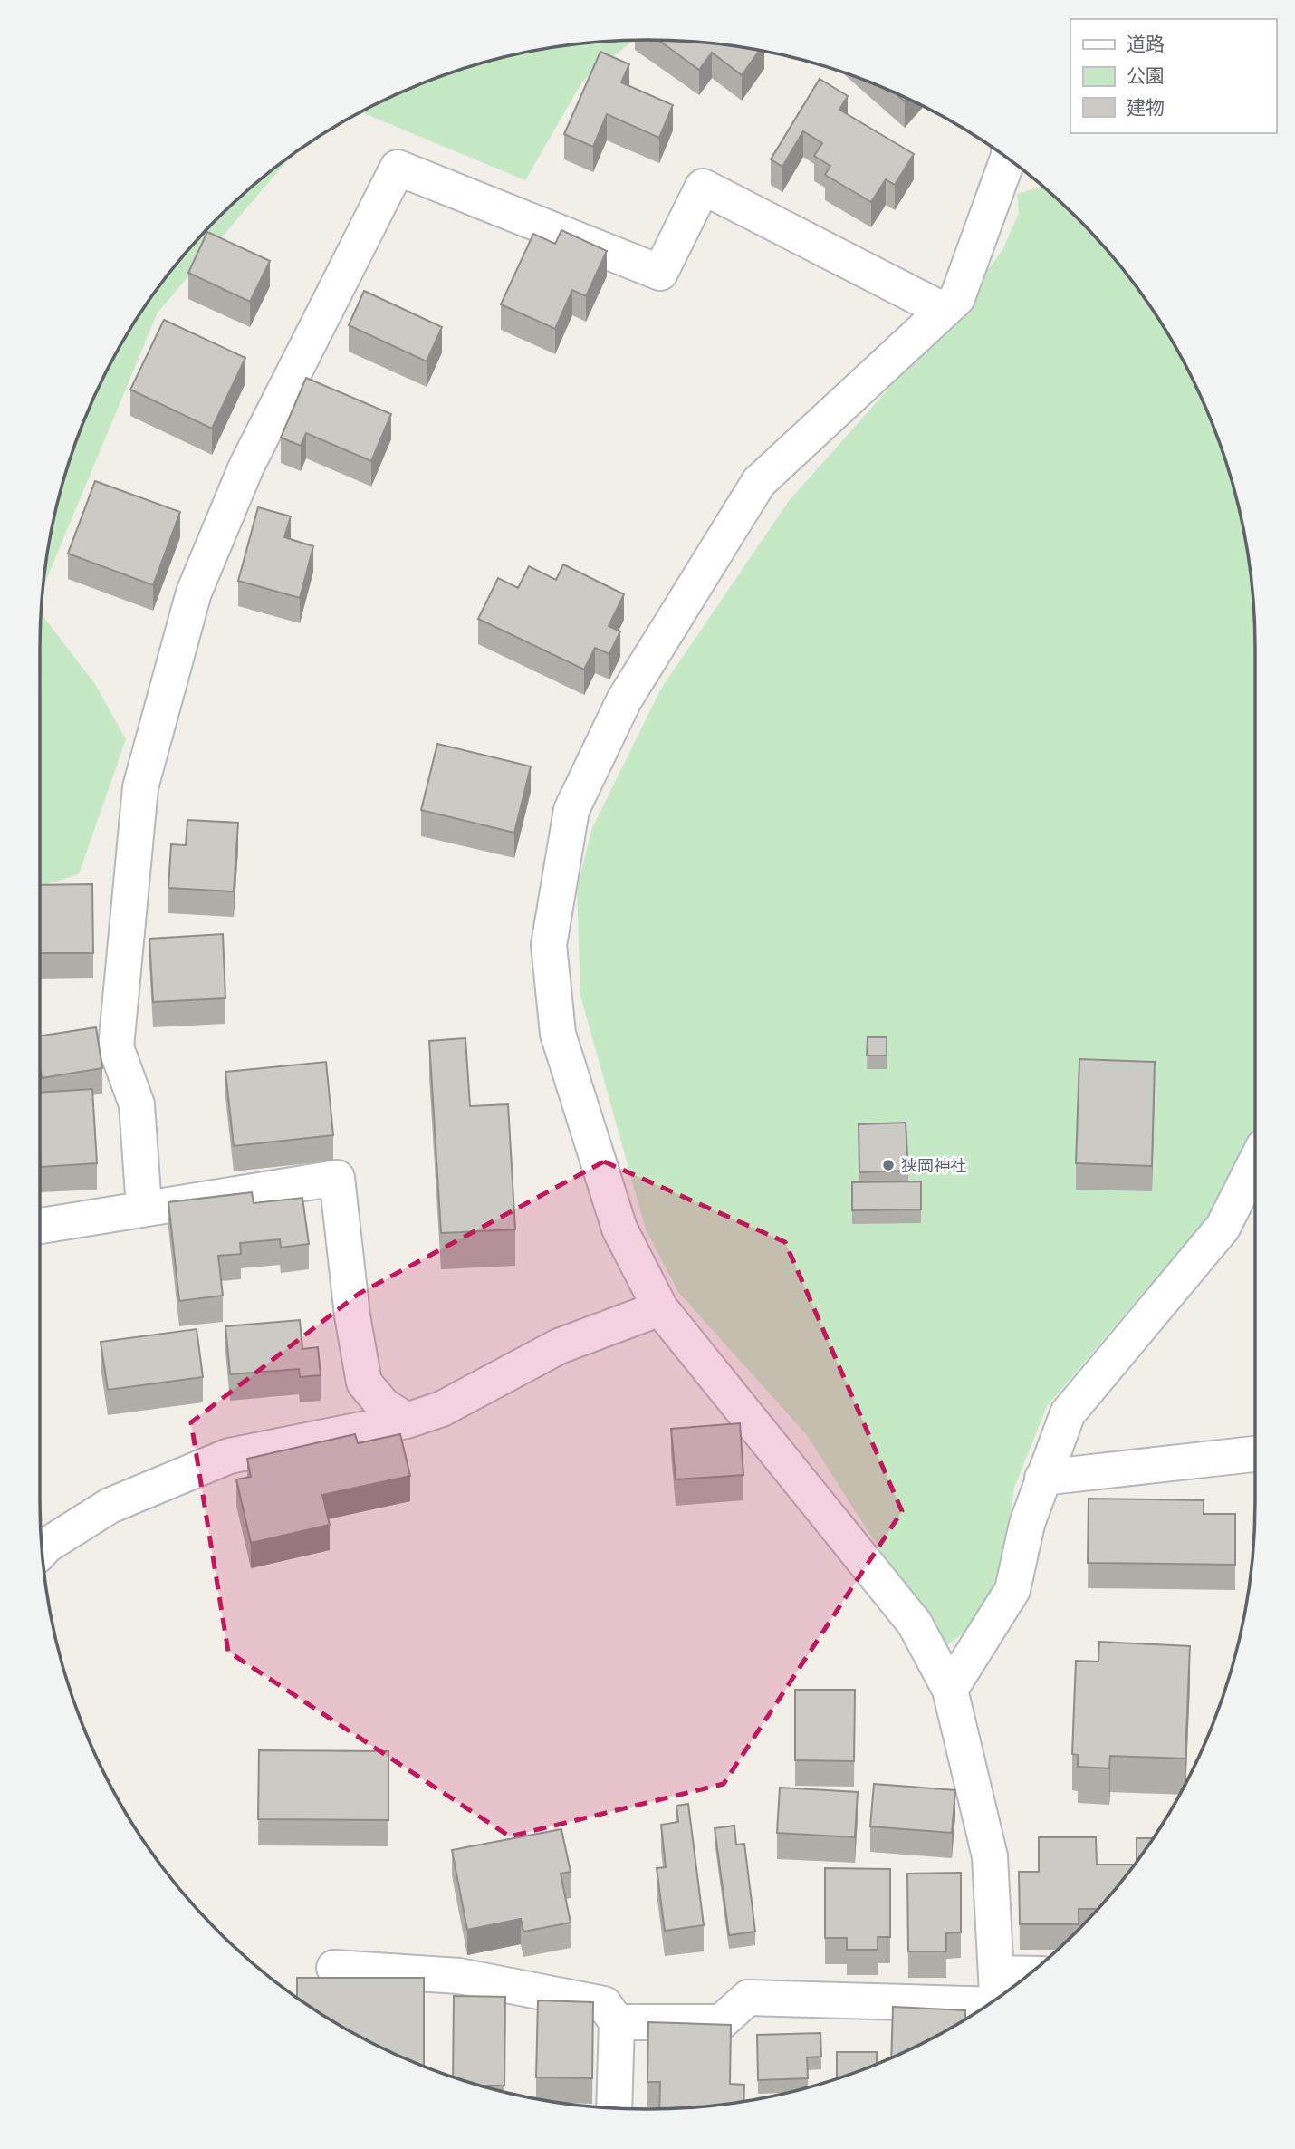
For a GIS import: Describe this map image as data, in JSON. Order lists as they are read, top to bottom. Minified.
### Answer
{"places":["狭岡神社"],"legend":["道路","公園","建物"]}
